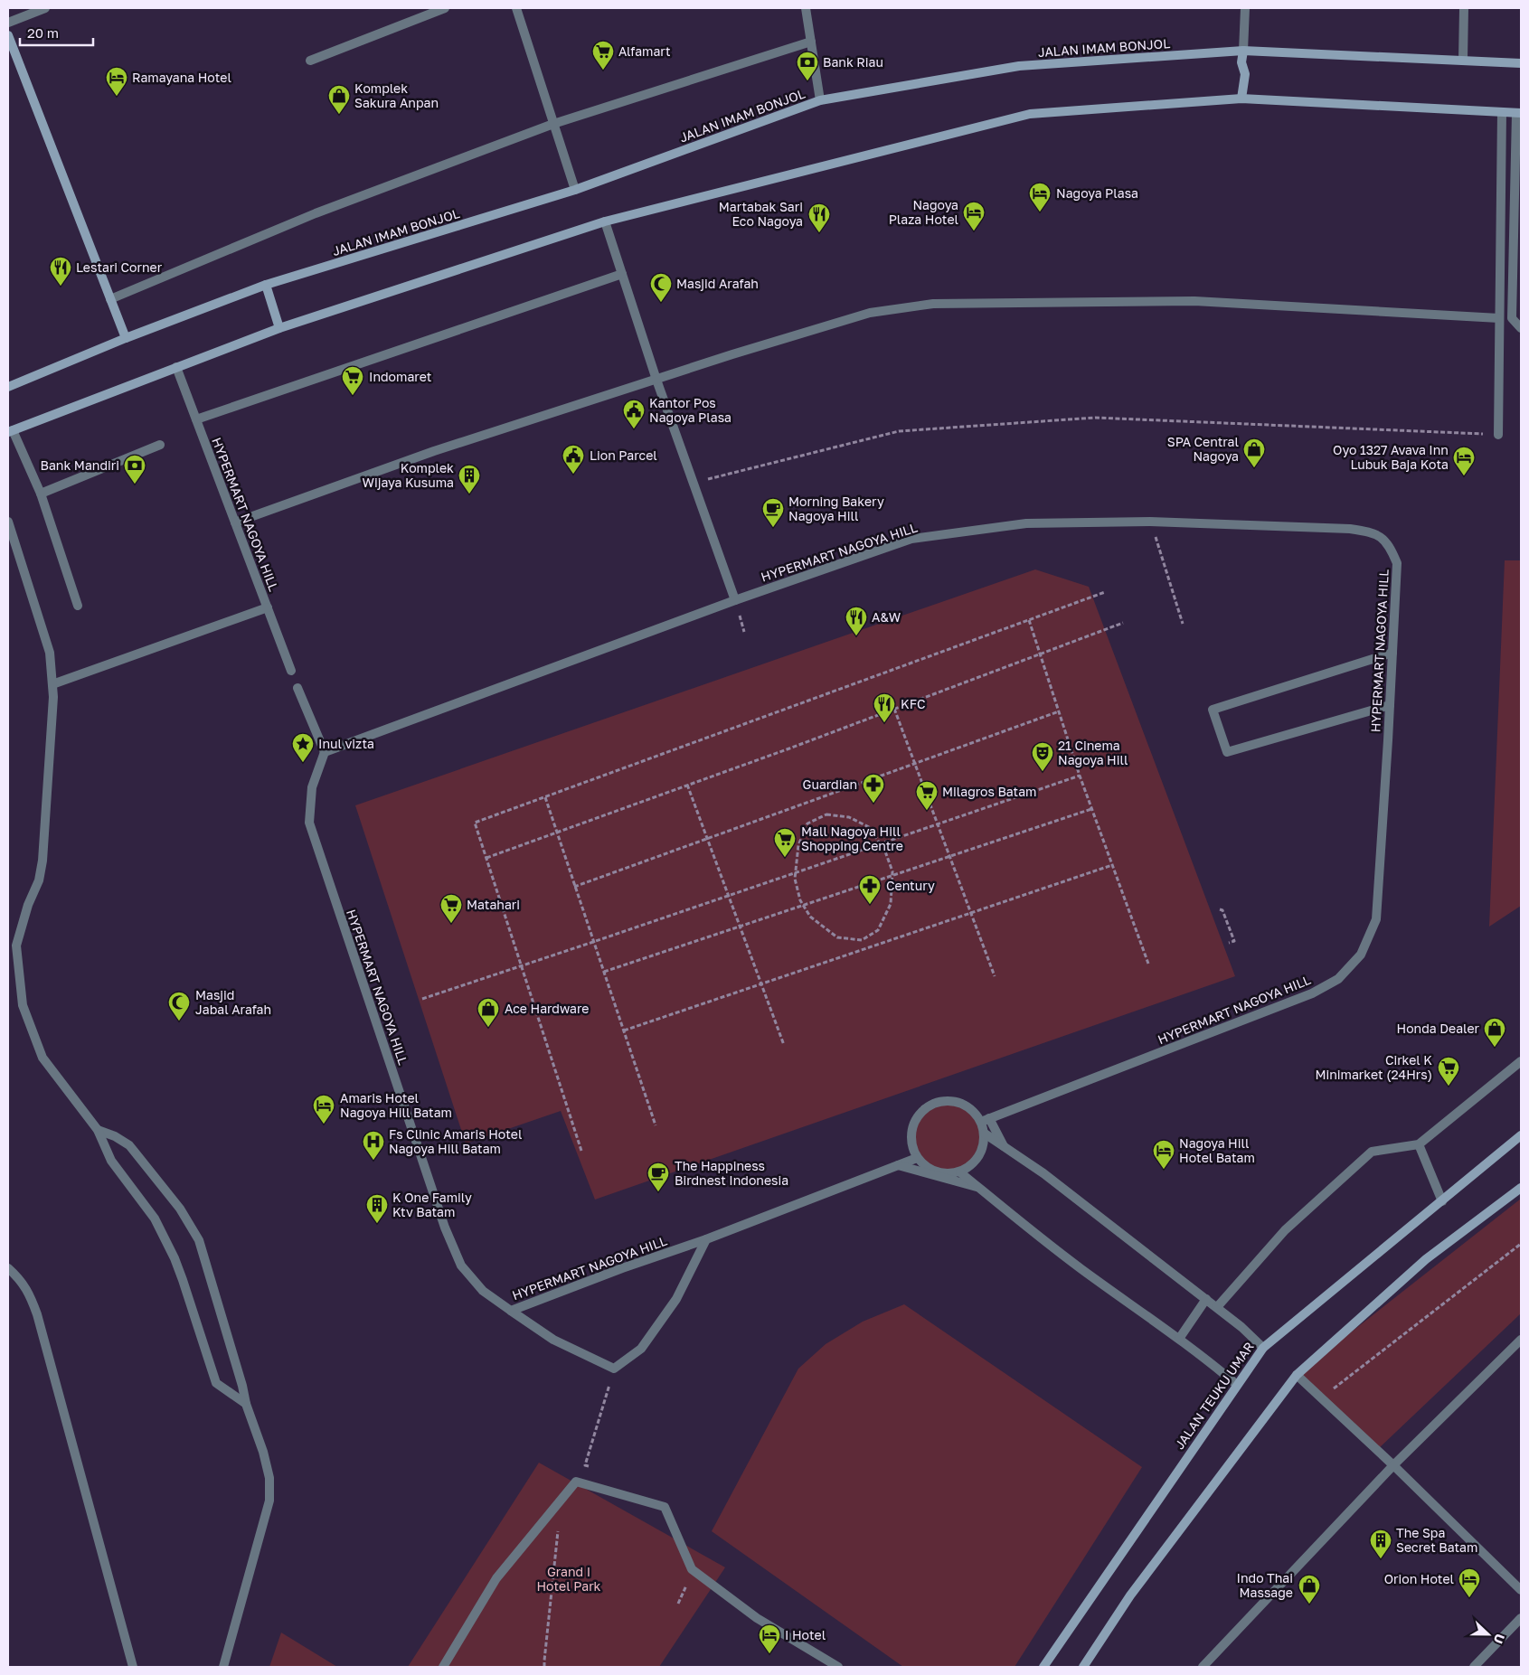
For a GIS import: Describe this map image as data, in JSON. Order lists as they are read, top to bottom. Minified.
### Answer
{"streets":{"main road":["JALAN IMAM BONJOL","JALAN TEUKU UMAR"],"street":["HYPERMART NAGOYA HILL"]},"parks":["Grand I Hotel Park"],"places":{"supermarket":["Alfamart","Indomaret","Milagros Batam","Mall Nagoya Hill Shopping Centre","Matahari","Cirkel K Minimarket (24Hrs)"],"bank":["Bank Riau","Bank Mandiri"],"hotel":["Ramayana Hotel","Nagoya Plasa","Nagoya Plaza Hotel","Oyo 1327 Avava Inn Lubuk Baja Kota","Amaris Hotel Nagoya Hill Batam","Nagoya Hill Hotel Batam","Orion Hotel","I Hotel"],"shop":["Komplek Sakura Anpan","SPA Central Nagoya","Ace Hardware","Honda Dealer","Indo Thai Massage"],"restaurant":["Martabak Sari Eco Nagoya","Lestari Corner","A&W","KFC"],"mosque":["Masjid Arafah","Masjid Jabal Arafah"],"public building":["Kantor Pos Nagoya Plasa","Lion Parcel"],"building":["Komplek Wijaya Kusuma","K One Family Ktv Batam","The Spa Secret Batam"],"cafe":["Morning Bakery Nagoya Hill","The Happiness Birdnest Indonesia"],"place":["Inul vizta"],"theatre":["21 Cinema Nagoya Hill"],"pharmacy":["Guardian","Century"],"hospital":["Fs Clinic Amaris Hotel Nagoya Hill Batam"]},"scale_bar":"20 m","north":"right"}
